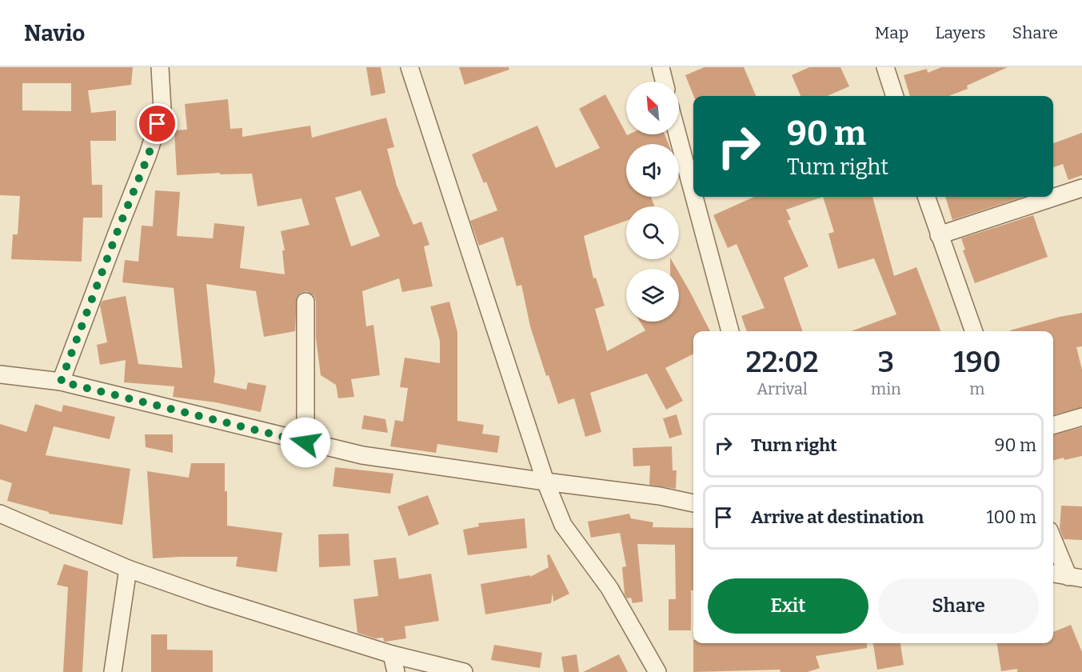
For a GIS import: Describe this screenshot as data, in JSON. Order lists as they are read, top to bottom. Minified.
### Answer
{"north":"top left","page":{"header":"Navio","nav":["Map","Layers","Share"],"turn":["90 m","Turn right"],"eta":["22:02","Arrival","3","min","190","m"],"list":[{"name":"Turn right","value":"90 m"},{"name":"Arrive at destination","value":"100 m"}],"buttons":["Exit","Share"]}}
